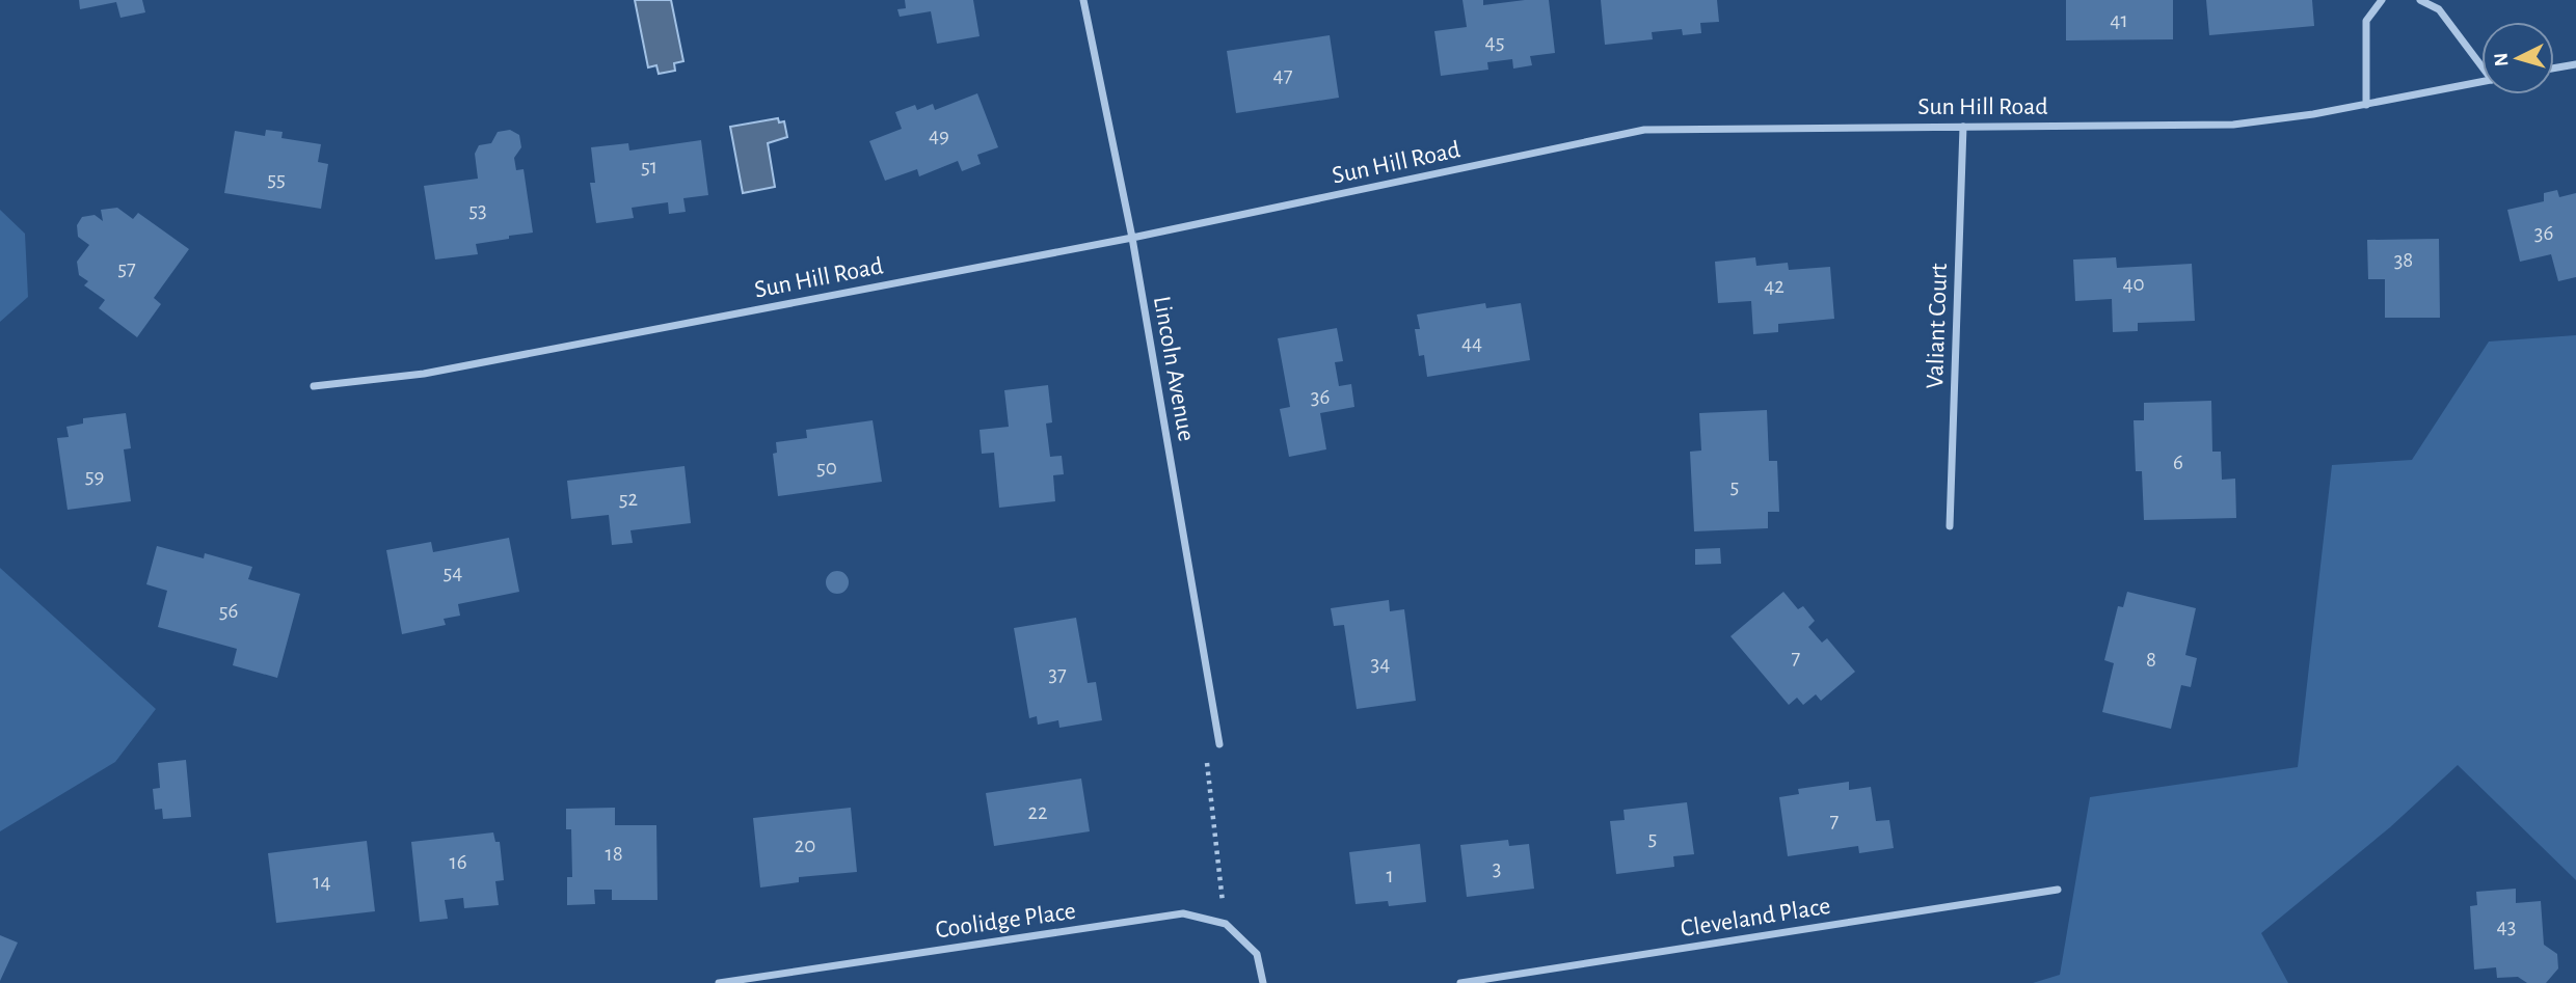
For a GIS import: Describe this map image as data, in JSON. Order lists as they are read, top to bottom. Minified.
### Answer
{"streets":{"street":["Sun Hill Road","Valiant Court","Lincoln Avenue","Cleveland Place","Coolidge Place"]},"crossings":[["Sun Hill Road","Valiant Court"],["Sun Hill Road","Lincoln Avenue"]],"house_numbers":["41","45","47","49","51","55","53","36","38","57","40","42","44","36","6","50","59","5","52","54","56","7","8","34","37","22","7","5","20","18","16","3","1","14","43"],"north":"left"}
